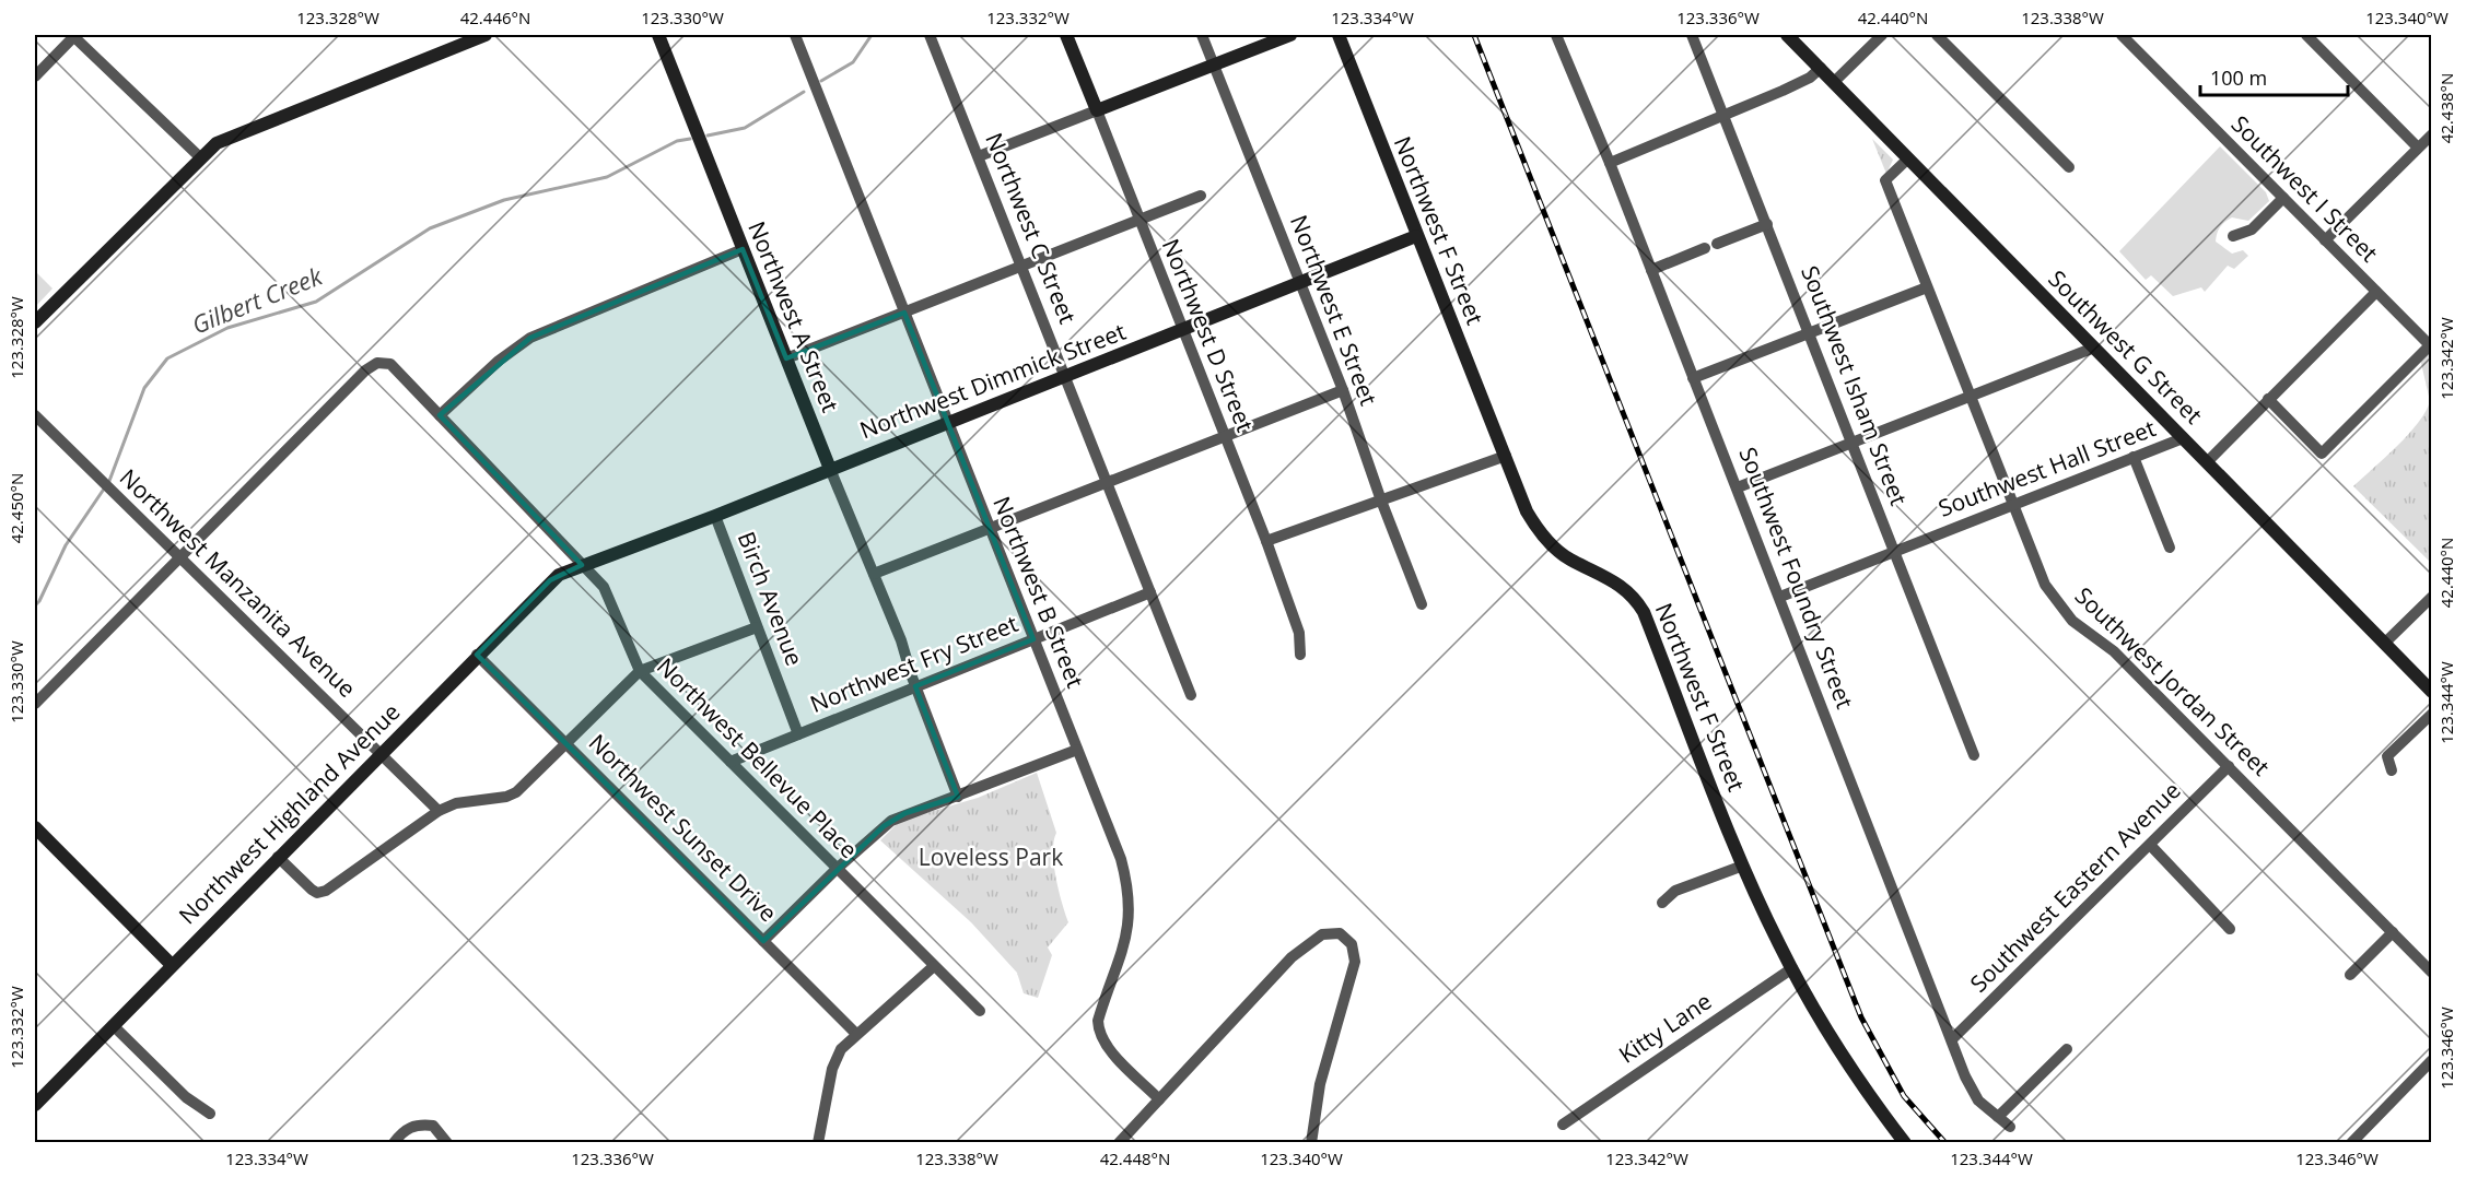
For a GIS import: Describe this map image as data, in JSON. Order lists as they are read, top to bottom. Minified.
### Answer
{"streets":{"main road":["Northwest F Street","Northwest A Street","Northwest D Street","Southwest G Street","Northwest Dimmick Street","Northwest Highland Avenue"],"street":["Southwest I Street","Northwest C Street","Northwest E Street","Southwest Isham Street","Southwest Hall Street","Southwest Foundry Street","Northwest Manzanita Avenue","Northwest B Street","Birch Avenue","Northwest Fry Street","Southwest Jordan Street","Northwest Bellevue Place","Northwest Sunset Drive","Southwest Eastern Avenue","Kitty Lane"]},"crossings":[["Northwest C Street","Northwest Dimmick Street"],["Northwest C Street","Northwest Fry Street"],["Northwest F Street","Northwest Dimmick Street"],["Northwest F Street","Kitty Lane"],["Northwest E Street","Northwest Dimmick Street"],["Northwest A Street","Northwest Dimmick Street"],["Northwest A Street","Northwest Fry Street"],["Northwest D Street","Northwest Dimmick Street"],["Southwest G Street","Southwest Hall Street"],["Southwest G Street","Southwest Jordan Street"],["Northwest Dimmick Street","Northwest B Street"],["Northwest Dimmick Street","Birch Avenue"],["Northwest Dimmick Street","Northwest Bellevue Place"],["Northwest Dimmick Street","Northwest Highland Avenue"],["Southwest Isham Street","Southwest Hall Street"],["Southwest Hall Street","Southwest Foundry Street"],["Southwest Hall Street","Southwest Jordan Street"],["Southwest Foundry Street","Southwest Eastern Avenue"],["Northwest Manzanita Avenue","Northwest Bellevue Place"],["Northwest Manzanita Avenue","Northwest Highland Avenue"],["Northwest B Street","Northwest Fry Street"],["Birch Avenue","Northwest Fry Street"],["Northwest Fry Street","Northwest Bellevue Place"],["Southwest Jordan Street","Southwest Eastern Avenue"],["Northwest Bellevue Place","Northwest Highland Avenue"],["Northwest Highland Avenue","Northwest Sunset Drive"]],"water":["Gilbert Creek"],"parks":["Loveless Park"],"scale_bar":"100 m","coordinates":["123.328°W","42.446°N","123.330°W","123.332°W","123.334°W","123.336°W","42.440°N","123.338°W","123.340°W","42.438°N","123.342°W","42.450°N","123.344°W","123.346°W","42.448°N"]}
